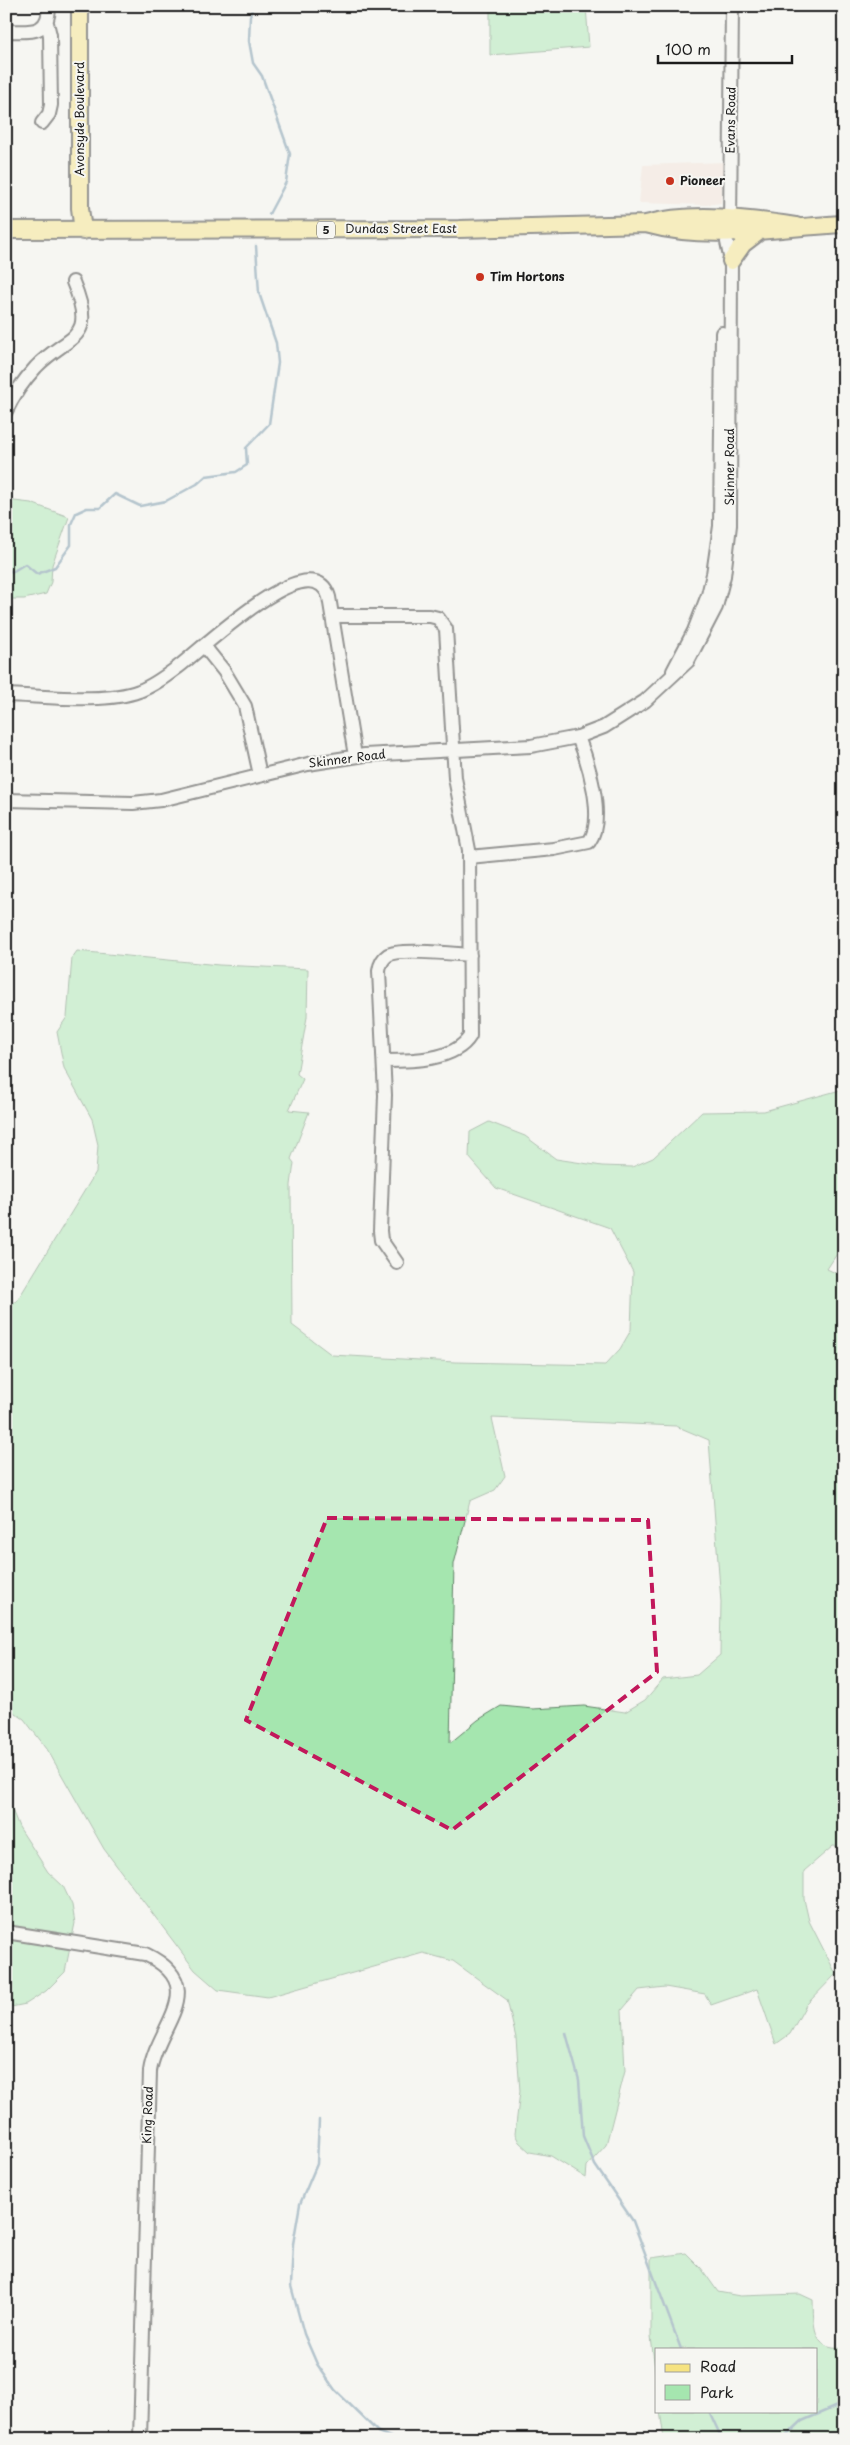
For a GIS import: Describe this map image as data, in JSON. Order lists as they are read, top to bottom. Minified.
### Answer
{"streets":{"main road":["Avonsyde Boulevard","Dundas Street East","5"],"street":["Evans Road","Skinner Road","King Road"]},"crossings":[["Avonsyde Boulevard","Dundas Street East"],["Evans Road","Dundas Street East"],["Evans Road","Skinner Road"],["Dundas Street East","Skinner Road"]],"places":["Pioneer","Tim Hortons"],"legend":["Road","Park"],"scale_bar":"100 m"}
